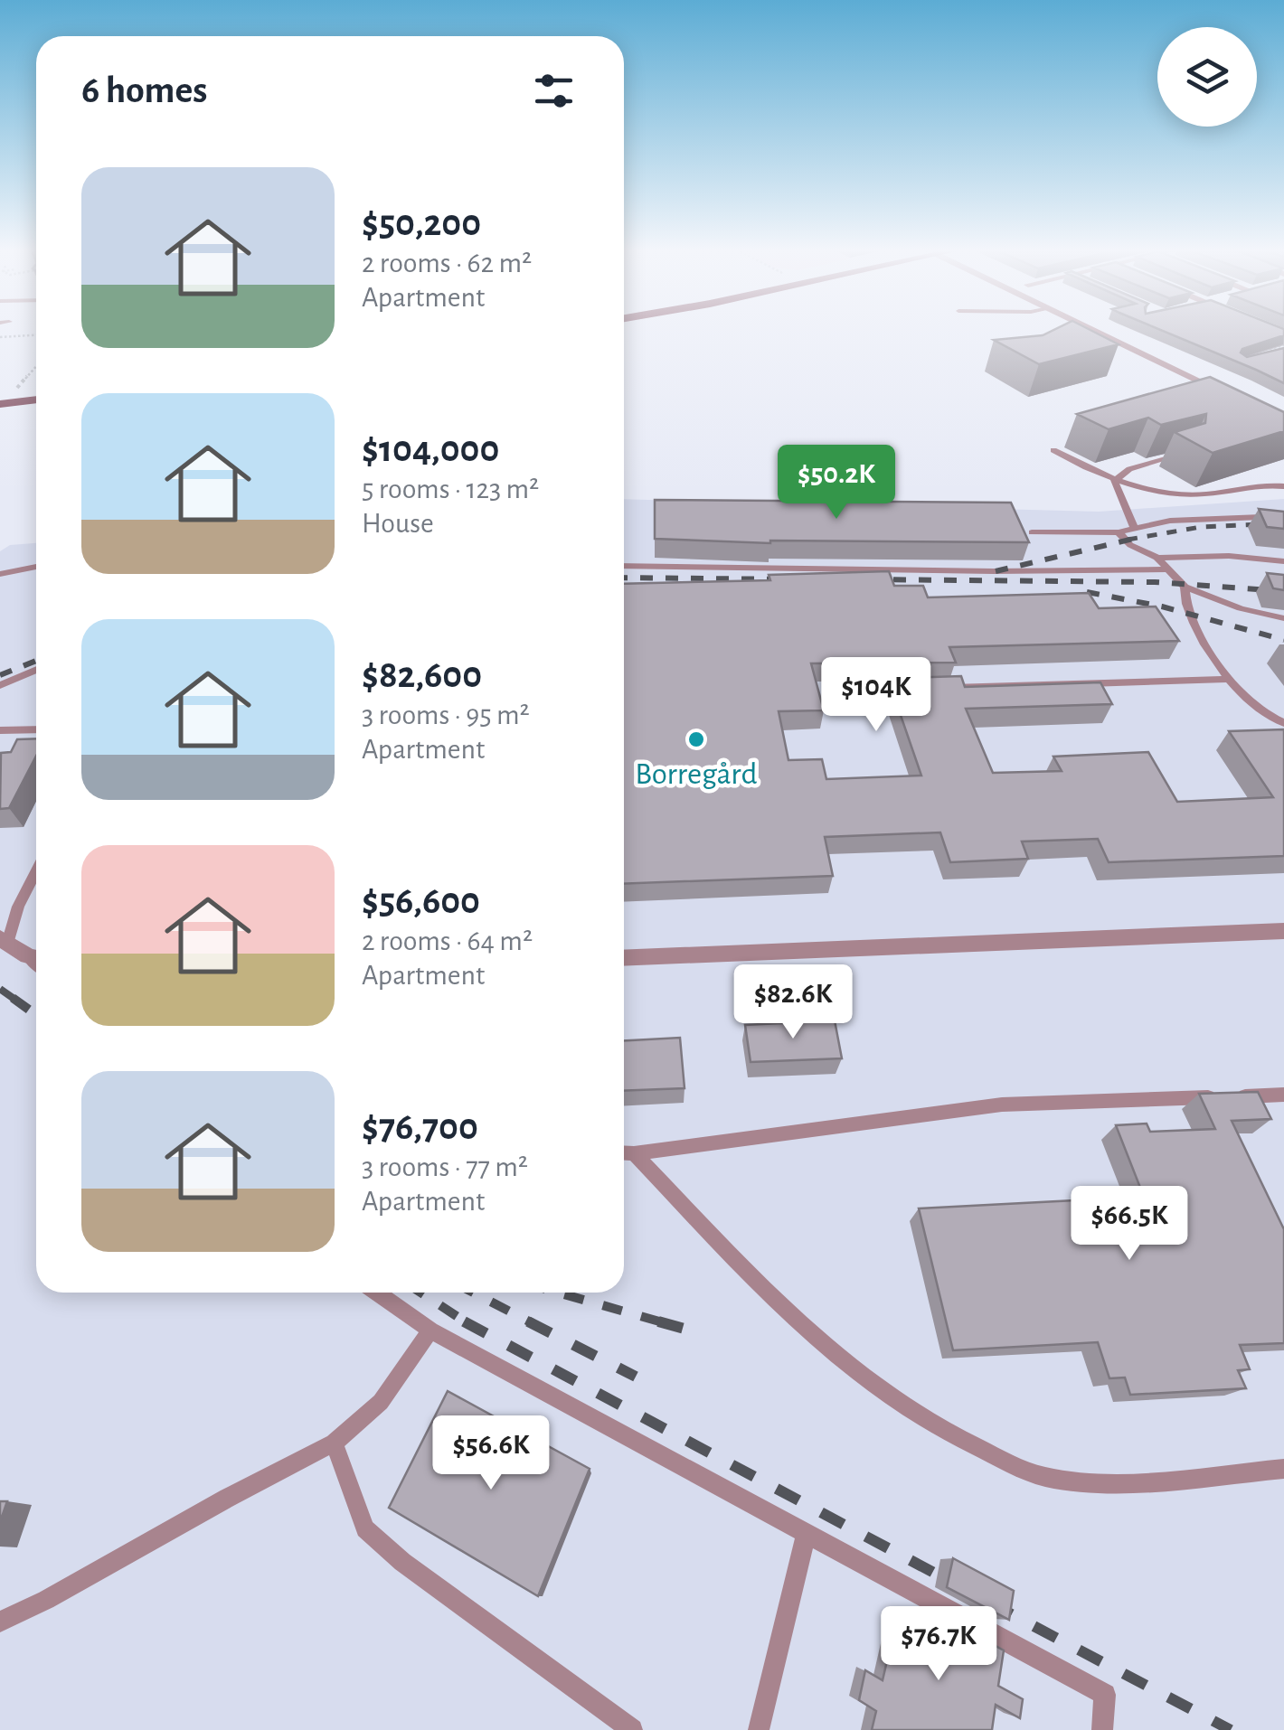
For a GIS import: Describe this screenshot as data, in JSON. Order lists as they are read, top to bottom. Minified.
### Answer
{"places":["Borregård"],"page":{"heading":"6 homes","list":[{"name":"$50,200","note":"2 rooms · 62 m² · Apartment"},{"name":"$104,000","note":"5 rooms · 123 m² · House"},{"name":"$82,600","note":"3 rooms · 95 m² · Apartment"},{"name":"$56,600","note":"2 rooms · 64 m² · Apartment"},{"name":"$76,700","note":"3 rooms · 77 m² · Apartment"}],"price":["$50.2K","$104K","$82.6K","$66.5K","$56.6K","$76.7K"]}}
